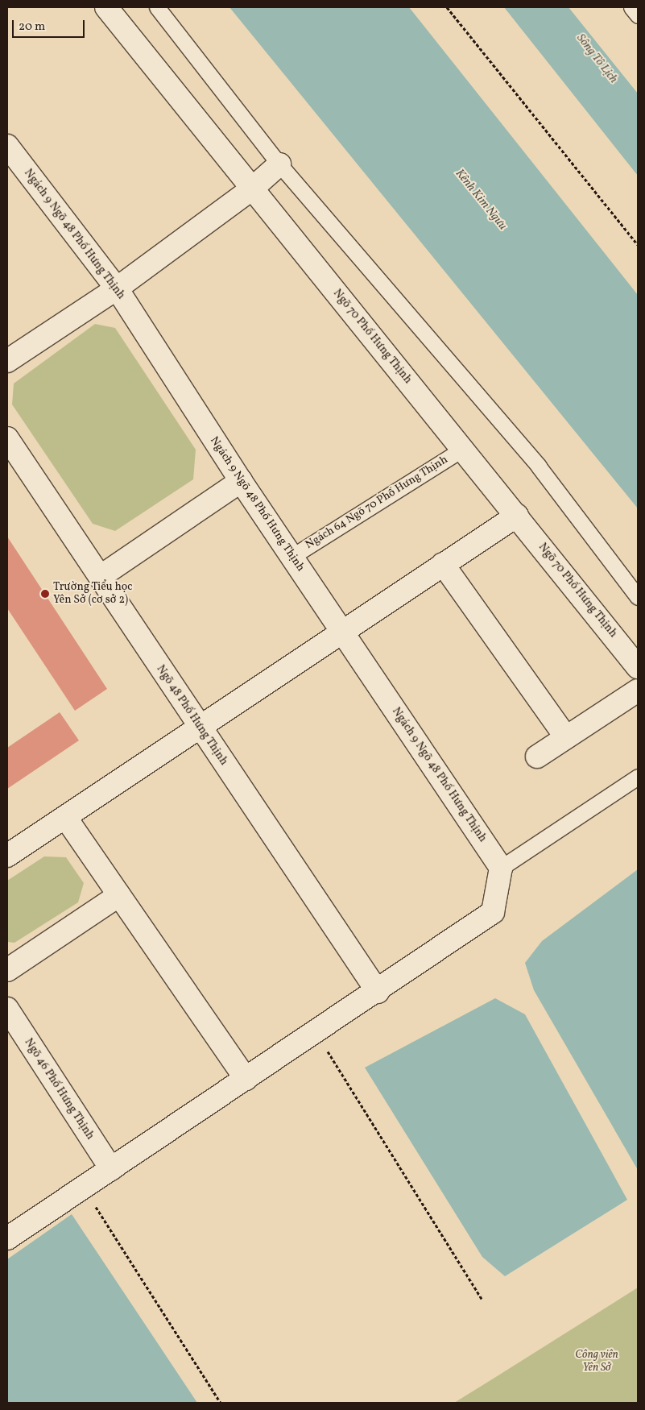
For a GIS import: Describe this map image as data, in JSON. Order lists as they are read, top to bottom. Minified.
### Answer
{"streets":{"street":["Ngách 9 Ngõ 48 Phố Hưng Thịnh","Ngõ 70 Phố Hưng Thịnh","Ngõ 48 Phố Hưng Thịnh","Ngõ 46 Phố Hưng Thịnh"],"lane":["Ngách 64 Ngõ 70 Phố Hưng Thịnh"]},"crossings":[["Ngách 9 Ngõ 48 Phố Hưng Thịnh","Ngách 64 Ngõ 70 Phố Hưng Thịnh"],["Ngõ 70 Phố Hưng Thịnh","Ngách 64 Ngõ 70 Phố Hưng Thịnh"]],"water":["Sông Tô Lịch","Kênh Kim Ngưu"],"parks":["Công viên Yên Sở"],"places":["Trường Tiểu học Yên Sở (cơ sở 2)"],"scale_bar":"20 m"}
